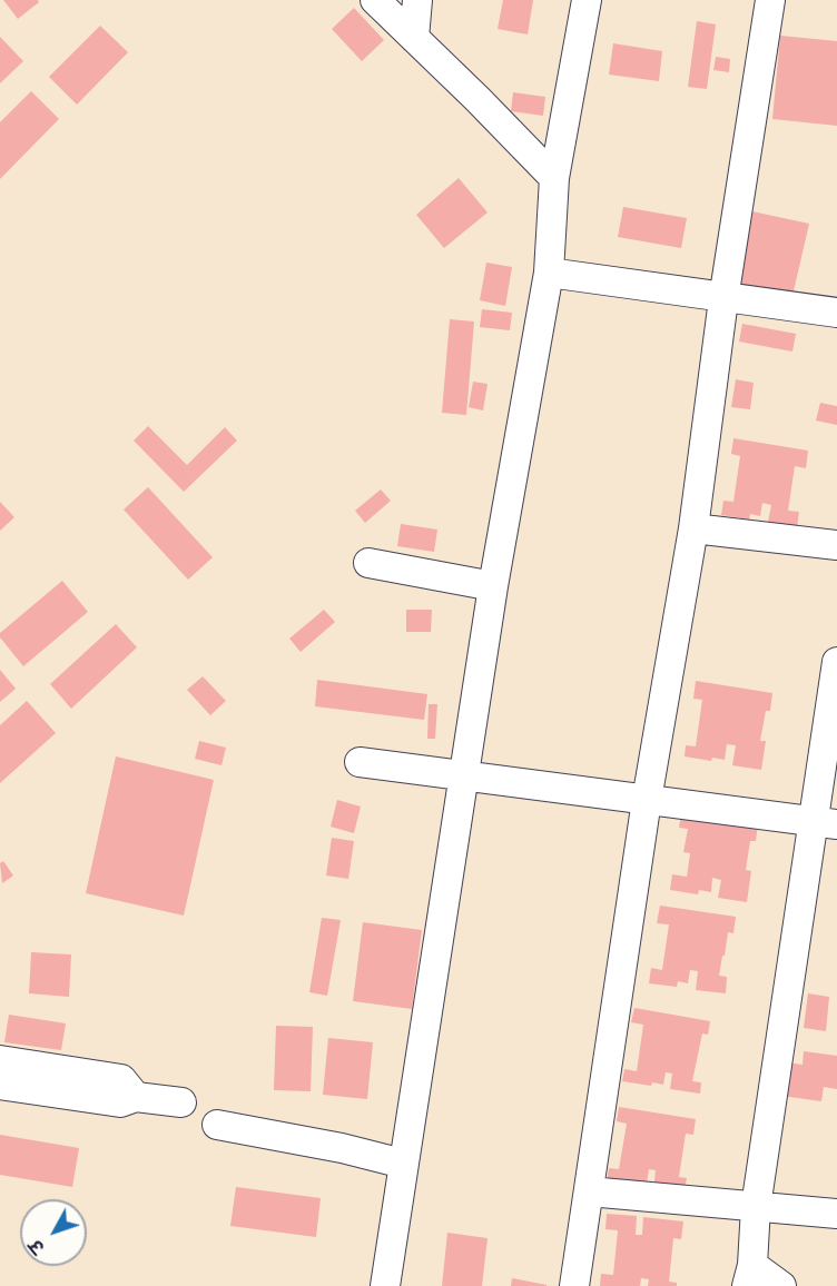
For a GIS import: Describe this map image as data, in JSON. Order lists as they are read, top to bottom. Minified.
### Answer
{"north":"bottom left"}
